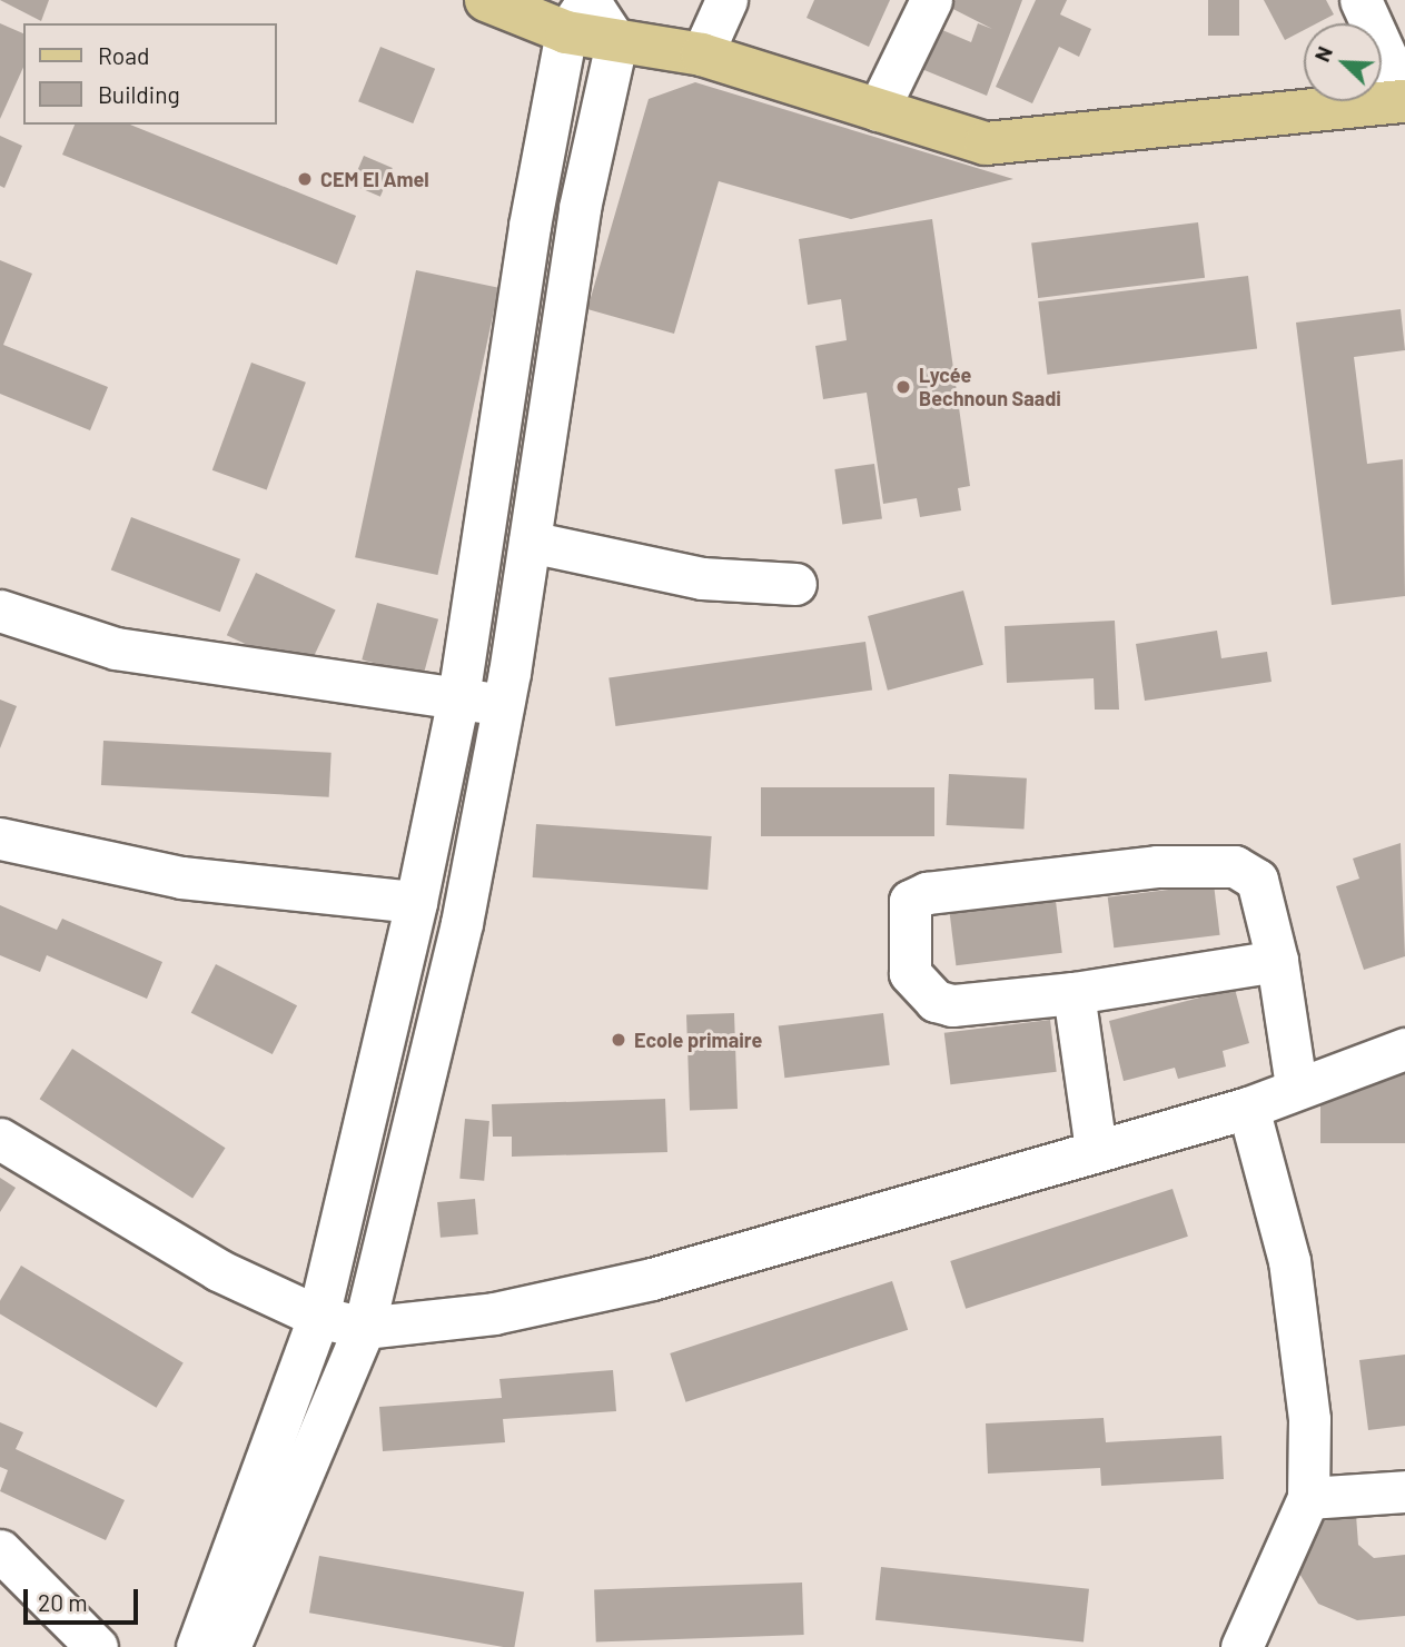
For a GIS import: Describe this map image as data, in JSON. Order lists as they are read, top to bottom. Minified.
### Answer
{"places":["CEM El Amel","Lycée Bechnoun Saadi","Ecole primaire"],"legend":["Road","Building"],"scale_bar":"20 m","north":"top left"}
